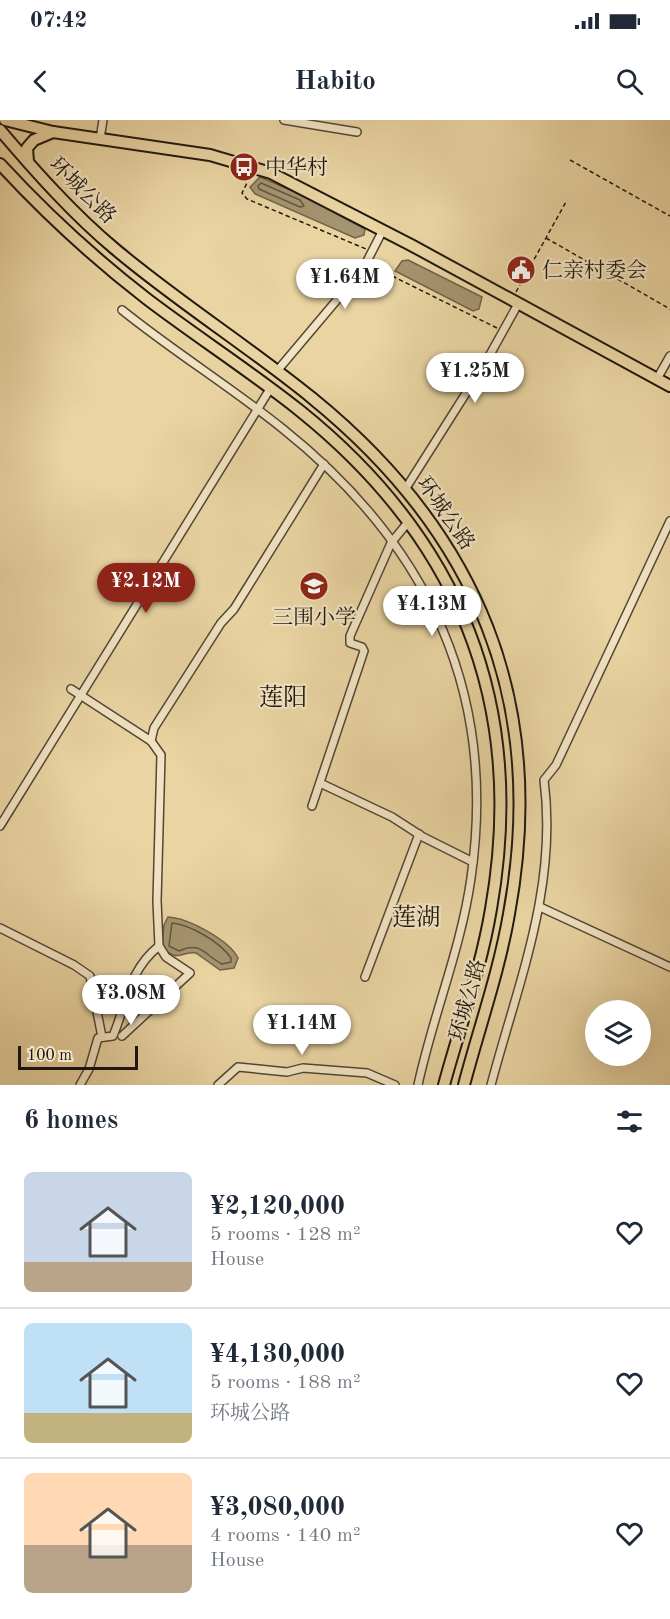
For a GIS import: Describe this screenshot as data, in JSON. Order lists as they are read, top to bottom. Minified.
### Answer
{"streets":{"main road":["环城公路"]},"districts":["莲阳","莲湖"],"places":{"bus stop":["中华村"],"public building":["仁亲村委会"],"school or university":["三围小学"]},"scale_bar":"100 m","page":{"status":"07:42","header":"Habito","price":["¥1.64M","¥1.25M","¥2.12M","¥4.13M","¥3.08M","¥1.14M"],"scale":"100 m","heading":"6 homes","list":[{"name":"¥2,120,000","note":"5 rooms · 128 m² · House"},{"name":"¥4,130,000","note":"5 rooms · 188 m² · 环城公路"},{"name":"¥3,080,000","note":"4 rooms · 140 m² · House"}]}}
